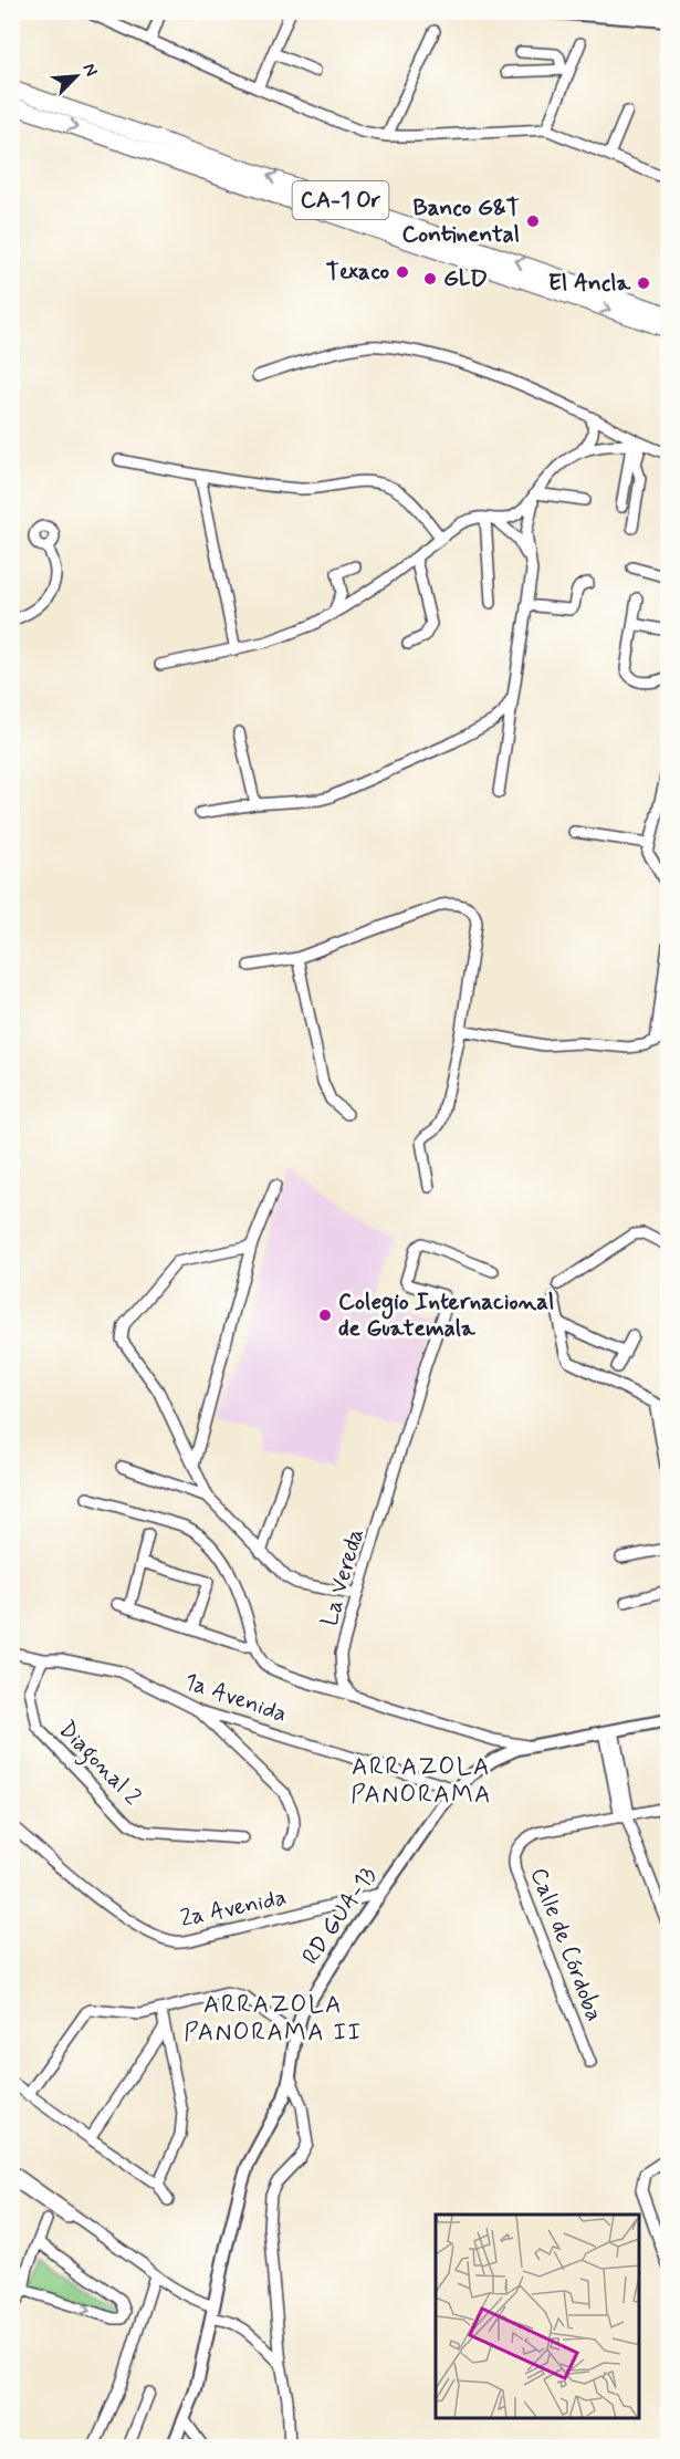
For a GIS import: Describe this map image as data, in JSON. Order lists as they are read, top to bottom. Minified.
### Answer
{"streets":{"highway":["CA-1 Or"],"main road":["RD GUA-13"],"street":["La Vereda","1a Avenida","Diagonal 2","2a Avenida","Calle de Córdoba"]},"crossings":[["1a Avenida","Diagonal 2"],["1a Avenida","RD GUA-13"],["2a Avenida","RD GUA-13"]],"districts":["ARRAZOLA PANORAMA","ARRAZOLA PANORAMA II"],"places":["Banco G&T Continental","Texaco","GLD","El Ancla","Colegio Internacional de Guatemala"],"north":"top right"}
